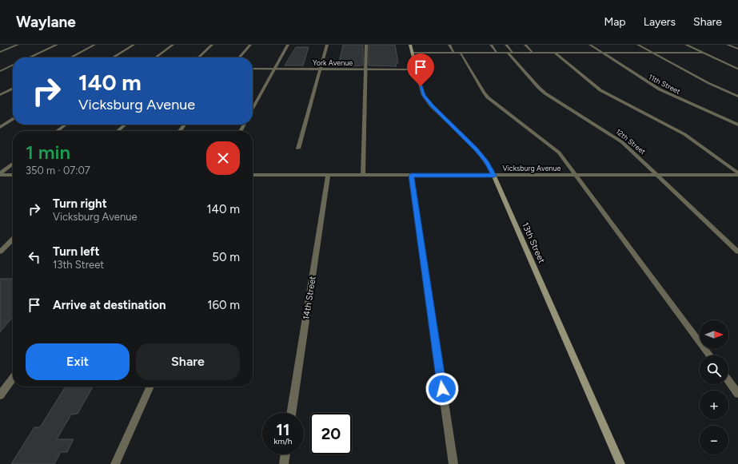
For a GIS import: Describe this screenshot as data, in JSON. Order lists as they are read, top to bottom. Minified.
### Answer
{"streets":{"street":["York Avenue","11th Street","12th Street","Vicksburg Avenue","13th Street","14th Street"]},"crossings":[["York Avenue","13th Street"],["12th Street","Vicksburg Avenue"],["Vicksburg Avenue","13th Street"],["Vicksburg Avenue","14th Street"]],"north":"right","page":{"header":"Waylane","nav":["Map","Layers","Share"],"turn":["140 m","Vicksburg Avenue"],"heading":["1 min","350 m · 07:07"],"list":[{"name":"Turn right","note":"Vicksburg Avenue","value":"140 m"},{"name":"Turn left","note":"13th Street","value":"50 m"},{"name":"Arrive at destination","value":"160 m"}],"map_buttons":["+","−"],"buttons":["Exit","Share"],"speed":"11 km/h","limit":"20"}}
